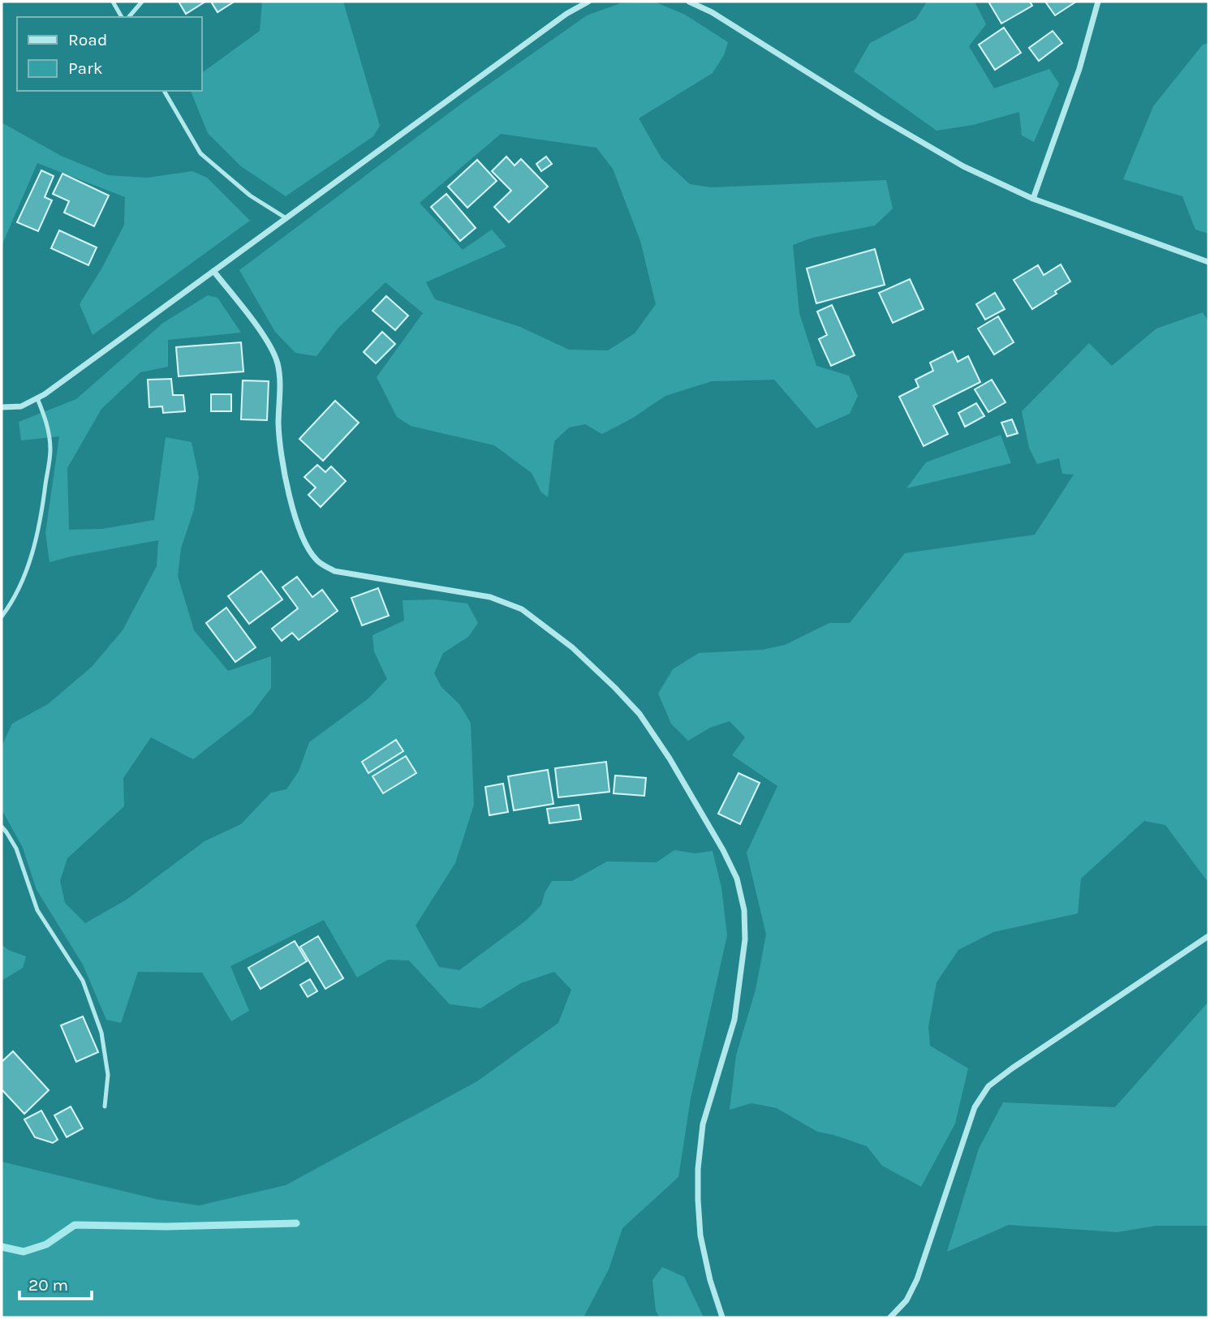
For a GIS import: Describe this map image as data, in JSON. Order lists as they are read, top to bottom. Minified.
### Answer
{"legend":["Road","Park"],"scale_bar":"20 m"}
